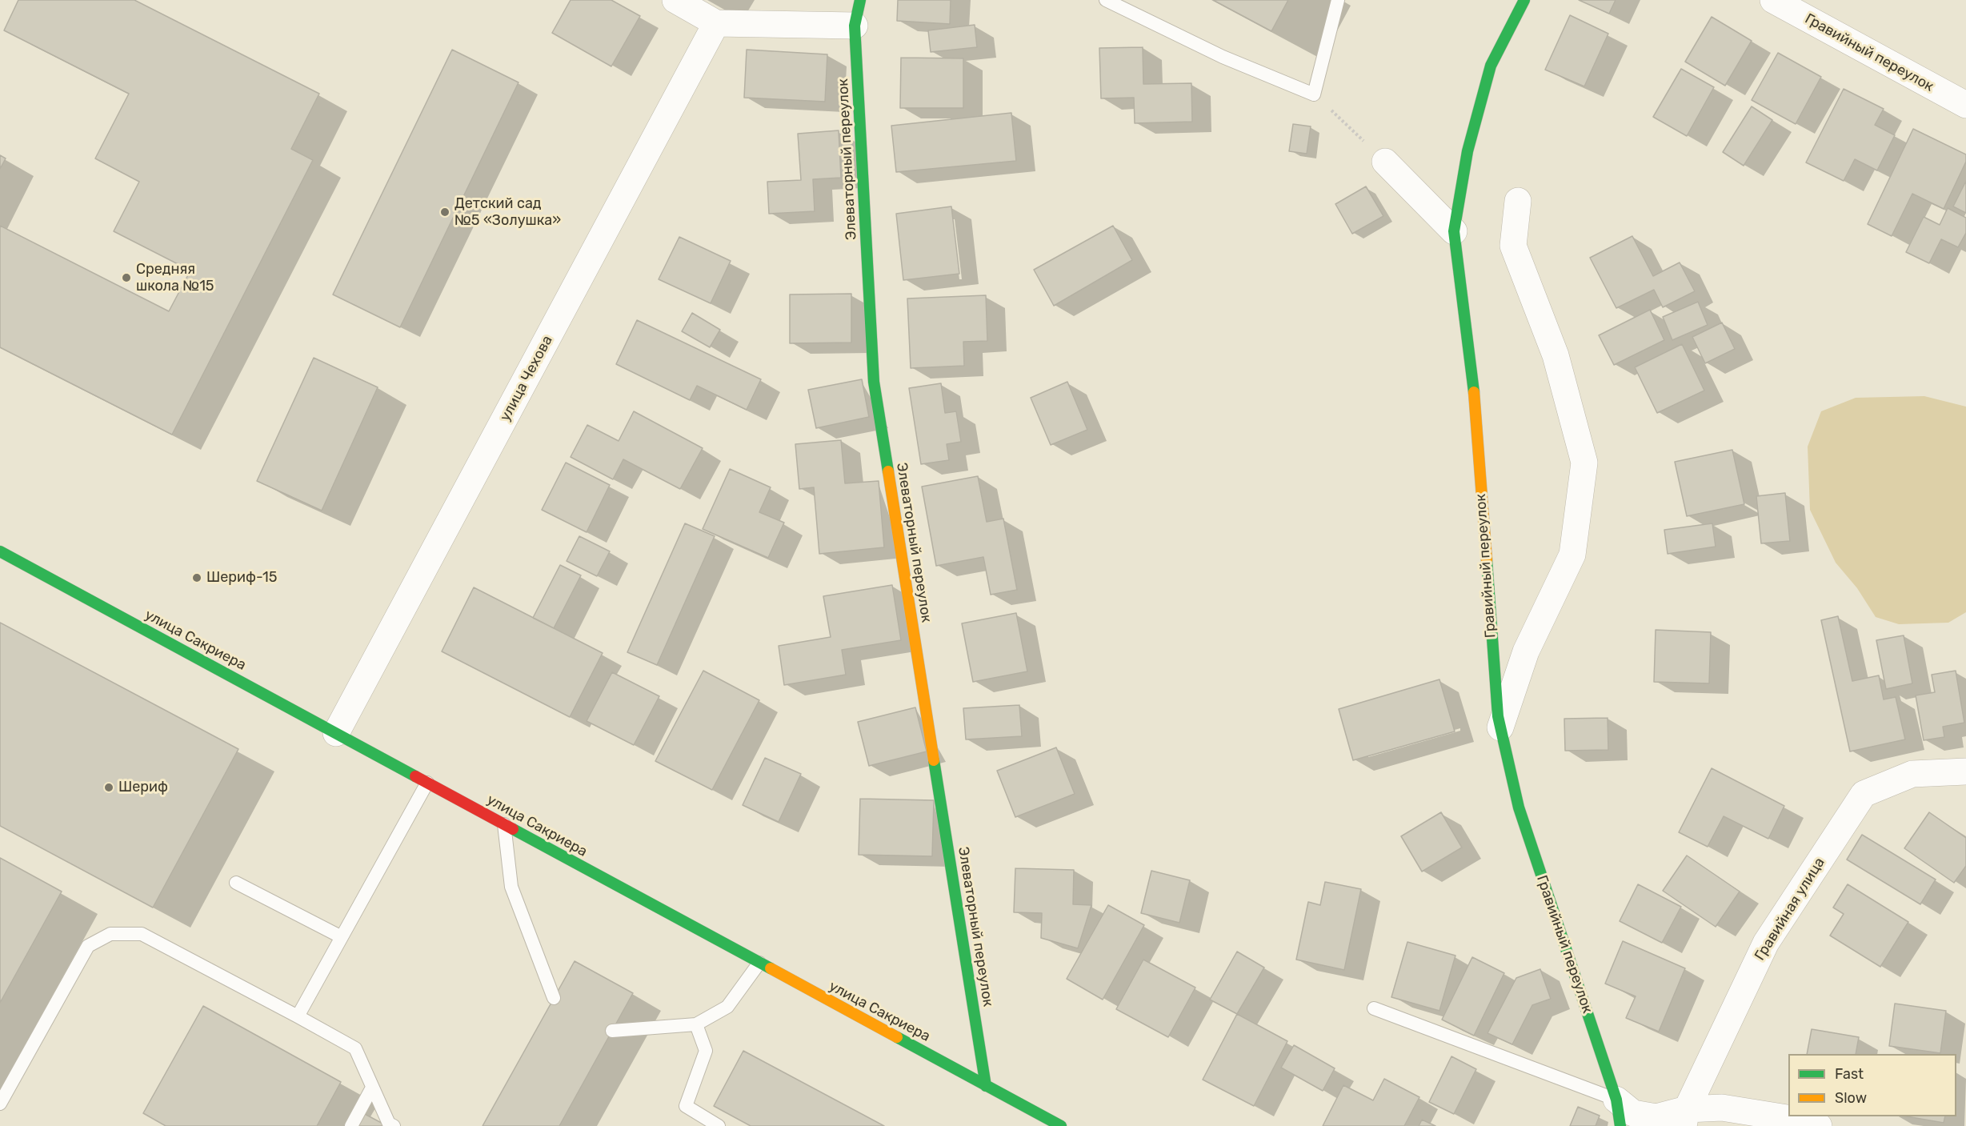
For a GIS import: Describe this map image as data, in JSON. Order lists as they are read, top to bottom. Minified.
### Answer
{"streets":{"street":["Гравийный переулок","Элеваторный переулок","улица Чехова","улица Сакриера","Гравийная улица"]},"crossings":[["Элеваторный переулок","улица Сакриера"],["улица Чехова","улица Сакриера"]],"places":["Детский сад №5 «Золушка»","Средняя школа №15","Шериф-15","Шериф"],"legend":["Fast","Slow"]}
